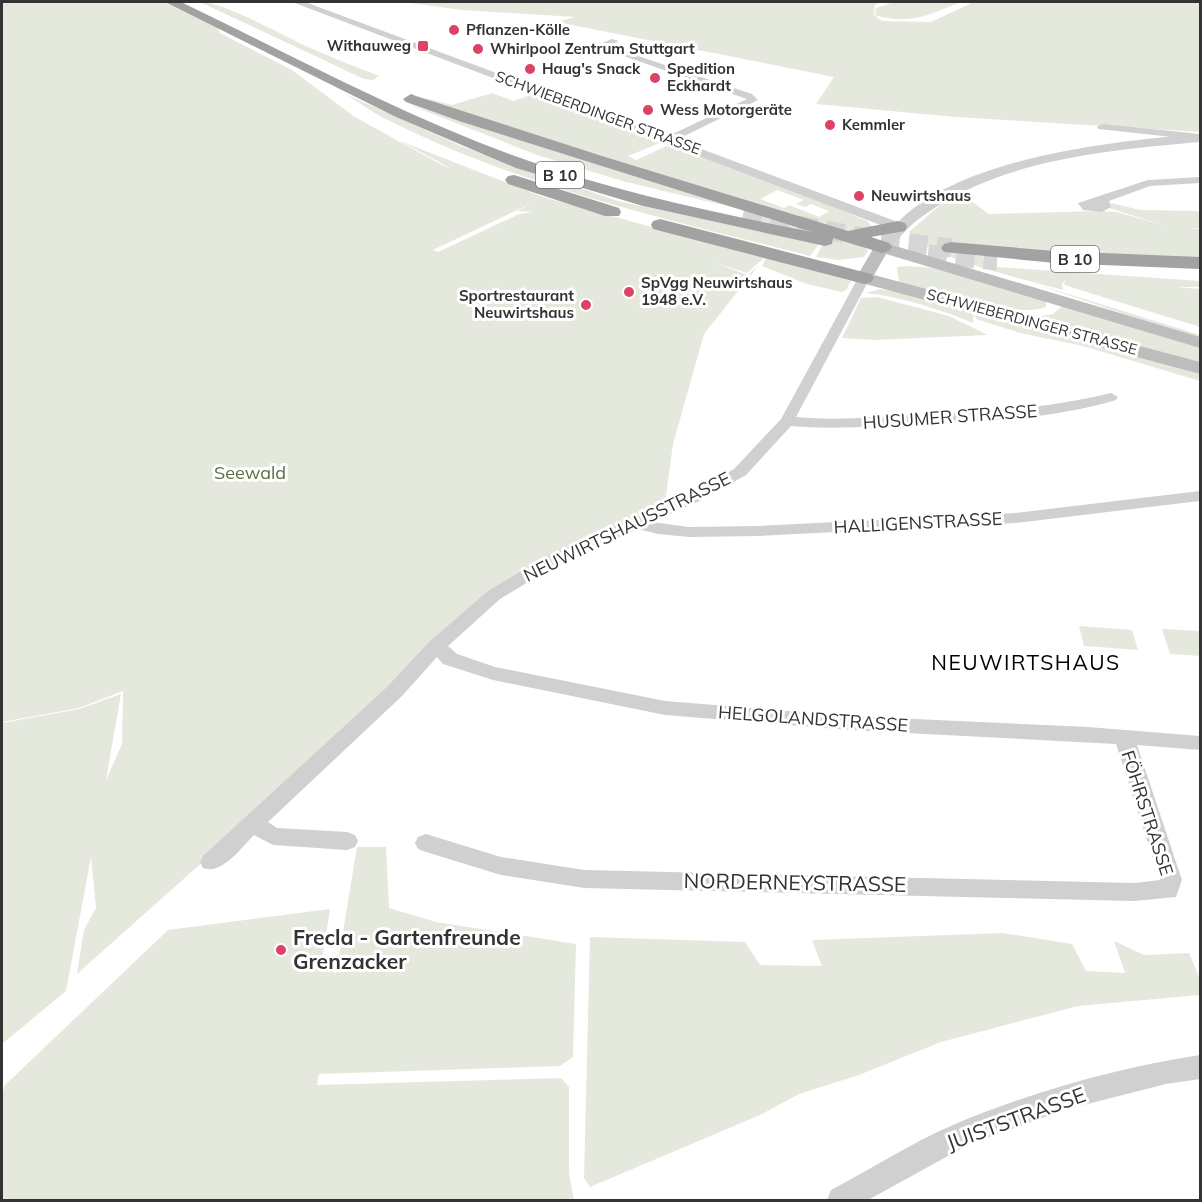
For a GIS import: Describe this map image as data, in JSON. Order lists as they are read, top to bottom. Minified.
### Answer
{"streets":{"highway":["B 10"],"main road":["SCHWIEBERDINGER STRASSE"],"street":["HUSUMER STRASSE","HALLIGENSTRASSE","NEUWIRTSHAUSSTRASSE","HELGOLANDSTRASSE","FÖHRSTRASSE","NORDERNEYSTRASSE","JUISTSTRASSE"]},"crossings":[["SCHWIEBERDINGER STRASSE","B 10"],["SCHWIEBERDINGER STRASSE","NEUWIRTSHAUSSTRASSE"],["B 10","NEUWIRTSHAUSSTRASSE"],["HUSUMER STRASSE","NEUWIRTSHAUSSTRASSE"],["HALLIGENSTRASSE","NEUWIRTSHAUSSTRASSE"],["NEUWIRTSHAUSSTRASSE","HELGOLANDSTRASSE"],["HELGOLANDSTRASSE","FÖHRSTRASSE"],["FÖHRSTRASSE","NORDERNEYSTRASSE"]],"districts":["NEUWIRTSHAUS"],"parks":["Seewald"],"places":{"other":["Pflanzen-Kölle","Whirlpool Zentrum Stuttgart","Haug's Snack","Spedition Eckhardt","Wess Motorgeräte","Kemmler","Neuwirtshaus","SpVgg Neuwirtshaus 1948 e.V.","Sportrestaurant Neuwirtshaus","Frecla - Gartenfreunde Grenzacker"],"transit":["Withauweg"]}}
